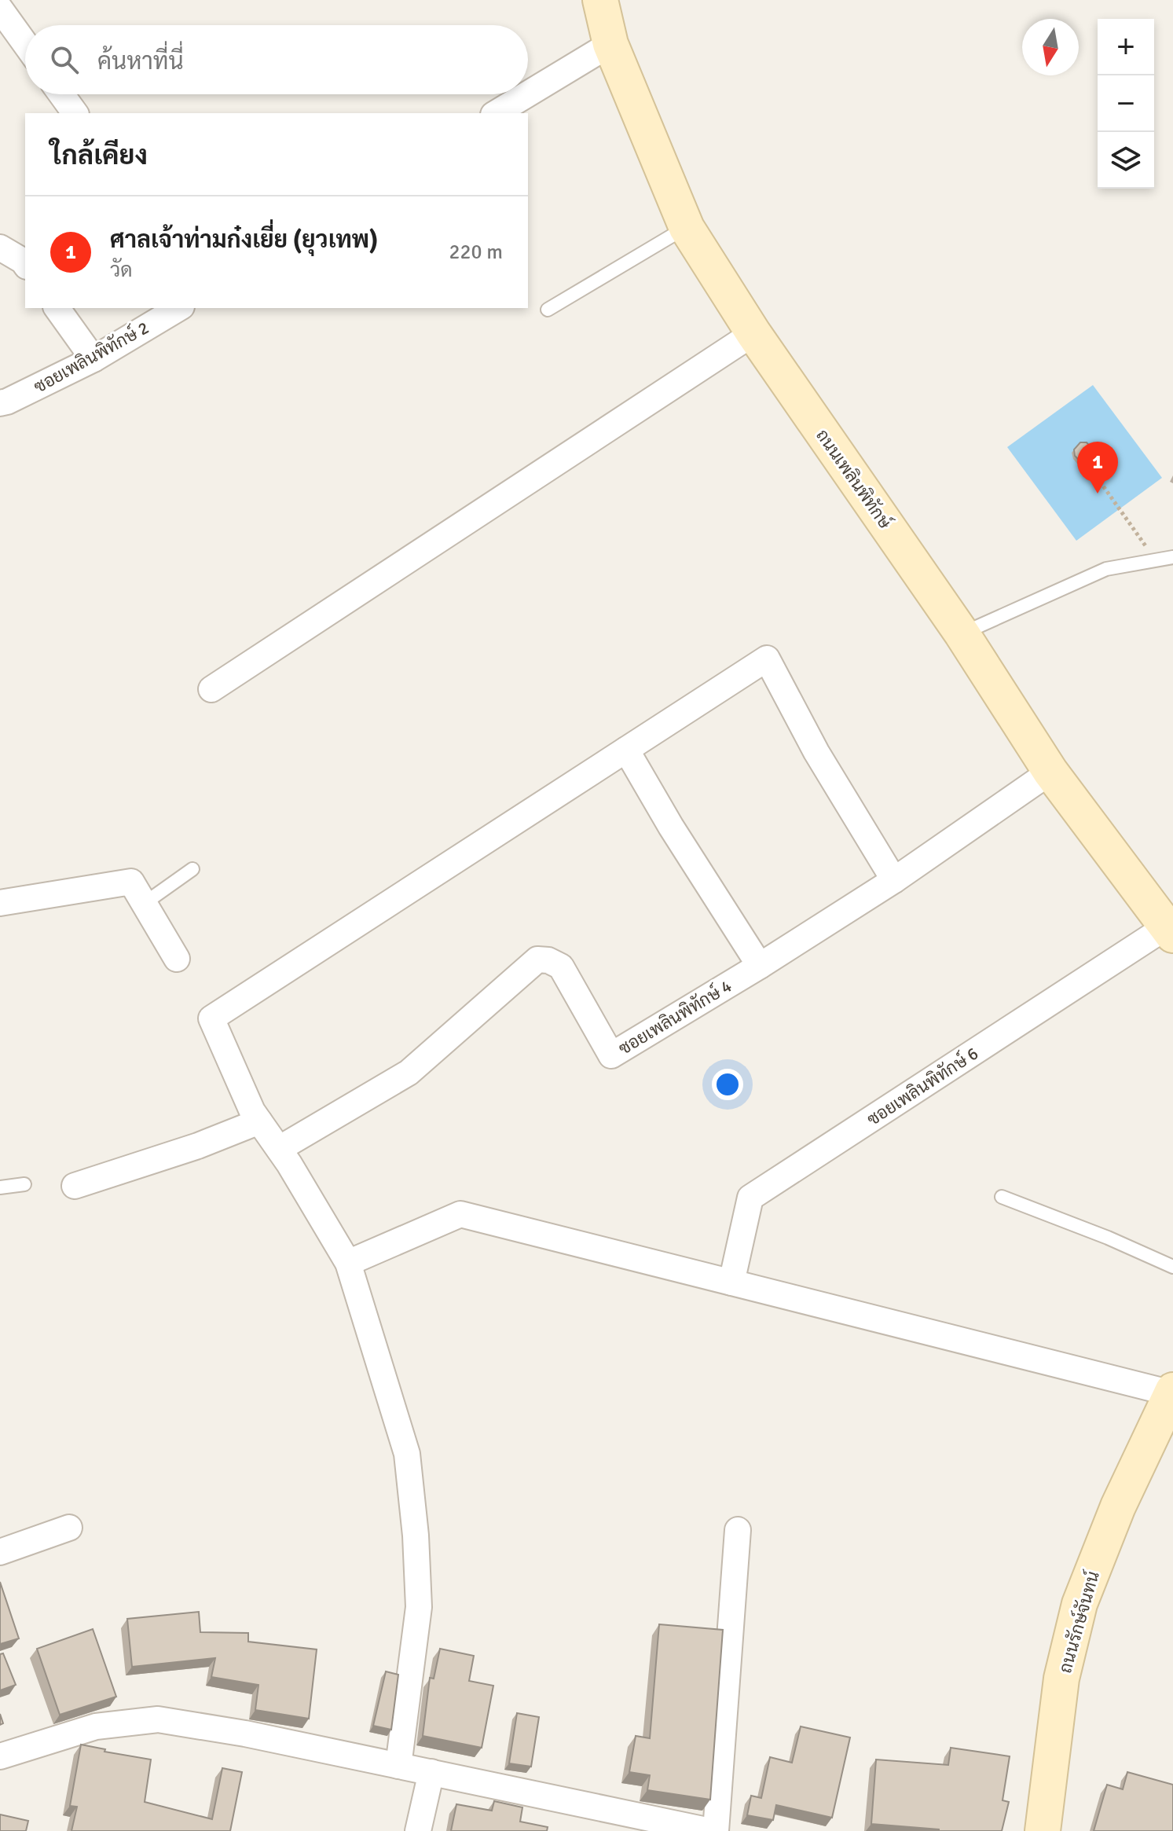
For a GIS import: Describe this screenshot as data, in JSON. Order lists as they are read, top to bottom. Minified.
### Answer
{"streets":{"main road":["ถนนเพลินพิทักษ์","ถนนรักษ์จันทน์"],"street":["ซอยเพลินพิทักษ์ 2","ซอยเพลินพิทักษ์ 4","ซอยเพลินพิทักษ์ 6"]},"crossings":[["ถนนเพลินพิทักษ์","ซอยเพลินพิทักษ์ 4"],["ถนนเพลินพิทักษ์","ซอยเพลินพิทักษ์ 6"]],"north":"bottom","page":{"map_buttons":["+","−"],"search":"ค้นหาที่นี่","heading":"ใกล้เคียง","list":[{"mark":"1","name":"ศาลเจ้าท่ามก๋งเยี่ย (ยุวเทพ)","note":"วัด","value":"220 m"}],"pins":"1"}}
